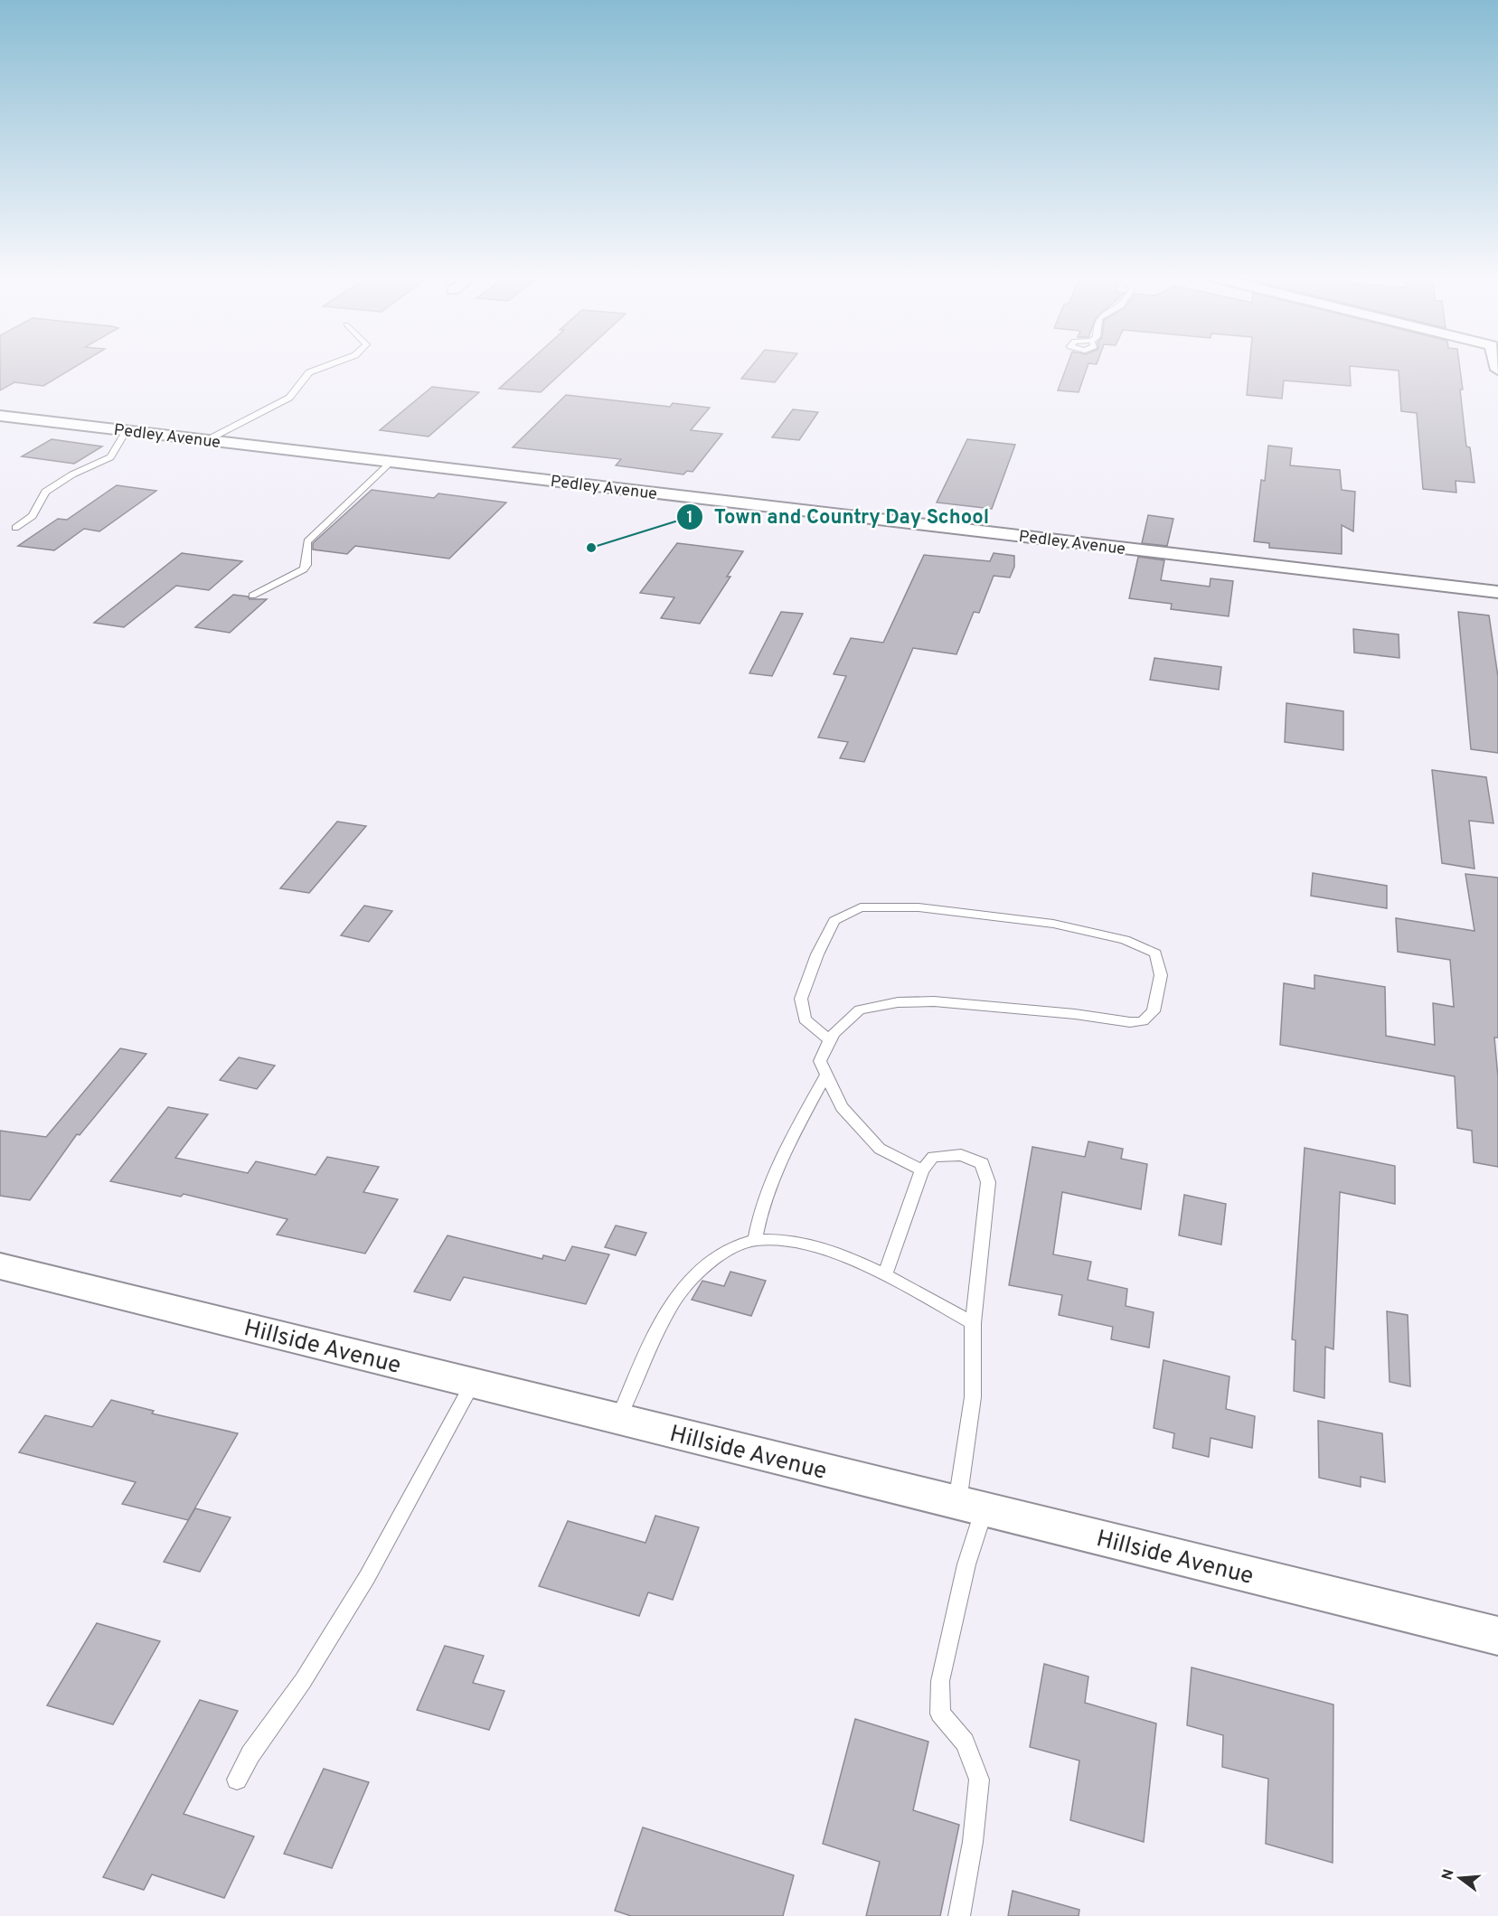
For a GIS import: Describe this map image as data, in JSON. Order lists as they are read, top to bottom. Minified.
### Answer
{"streets":{"street":["Pedley Avenue","Hillside Avenue"]},"places":["Town and Country Day School"],"north":"left"}
